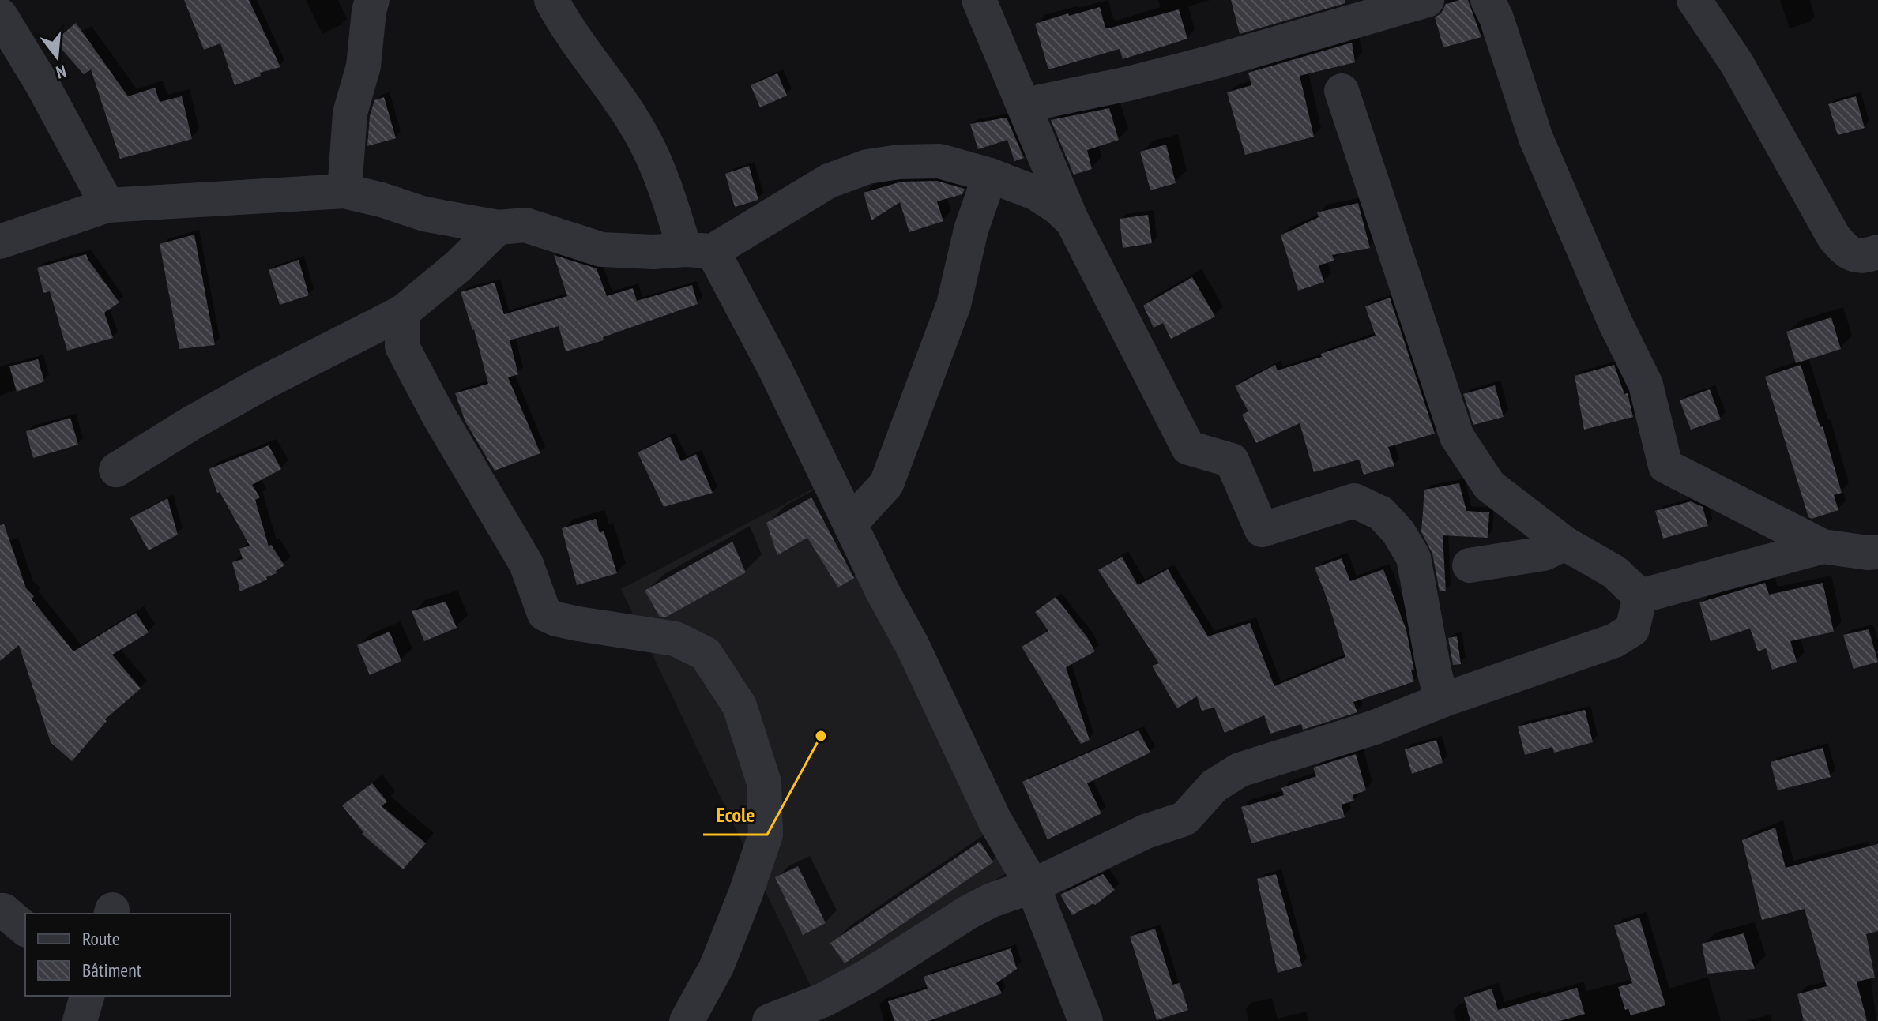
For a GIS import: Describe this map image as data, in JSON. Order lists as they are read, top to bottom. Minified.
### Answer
{"places":["Ecole"],"legend":["Route","Bâtiment"],"north":"bottom"}
